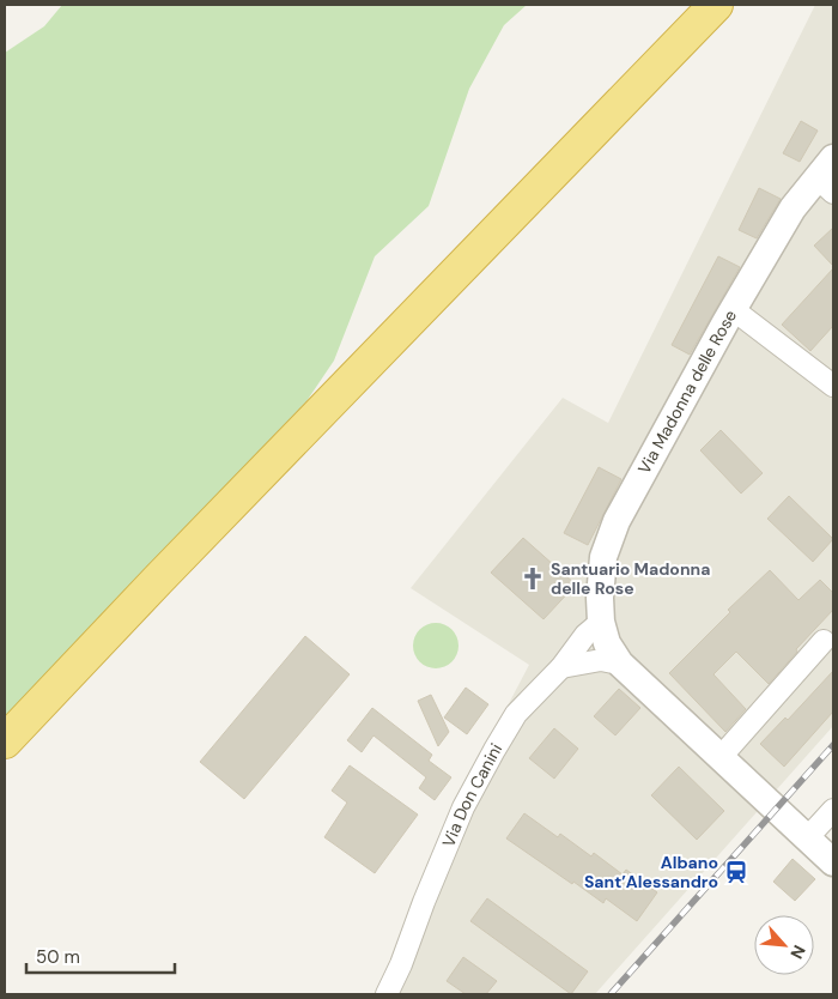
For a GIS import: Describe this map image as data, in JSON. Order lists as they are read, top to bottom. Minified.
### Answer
{"streets":{"street":["Via Madonna delle Rose","Via Don Canini"]},"crossings":[["Via Madonna delle Rose","Via Don Canini"]],"places":{"church":["Santuario Madonna delle Rose"],"station":["Albano Sant’Alessandro"]},"scale_bar":"50 m","north":"bottom right"}
